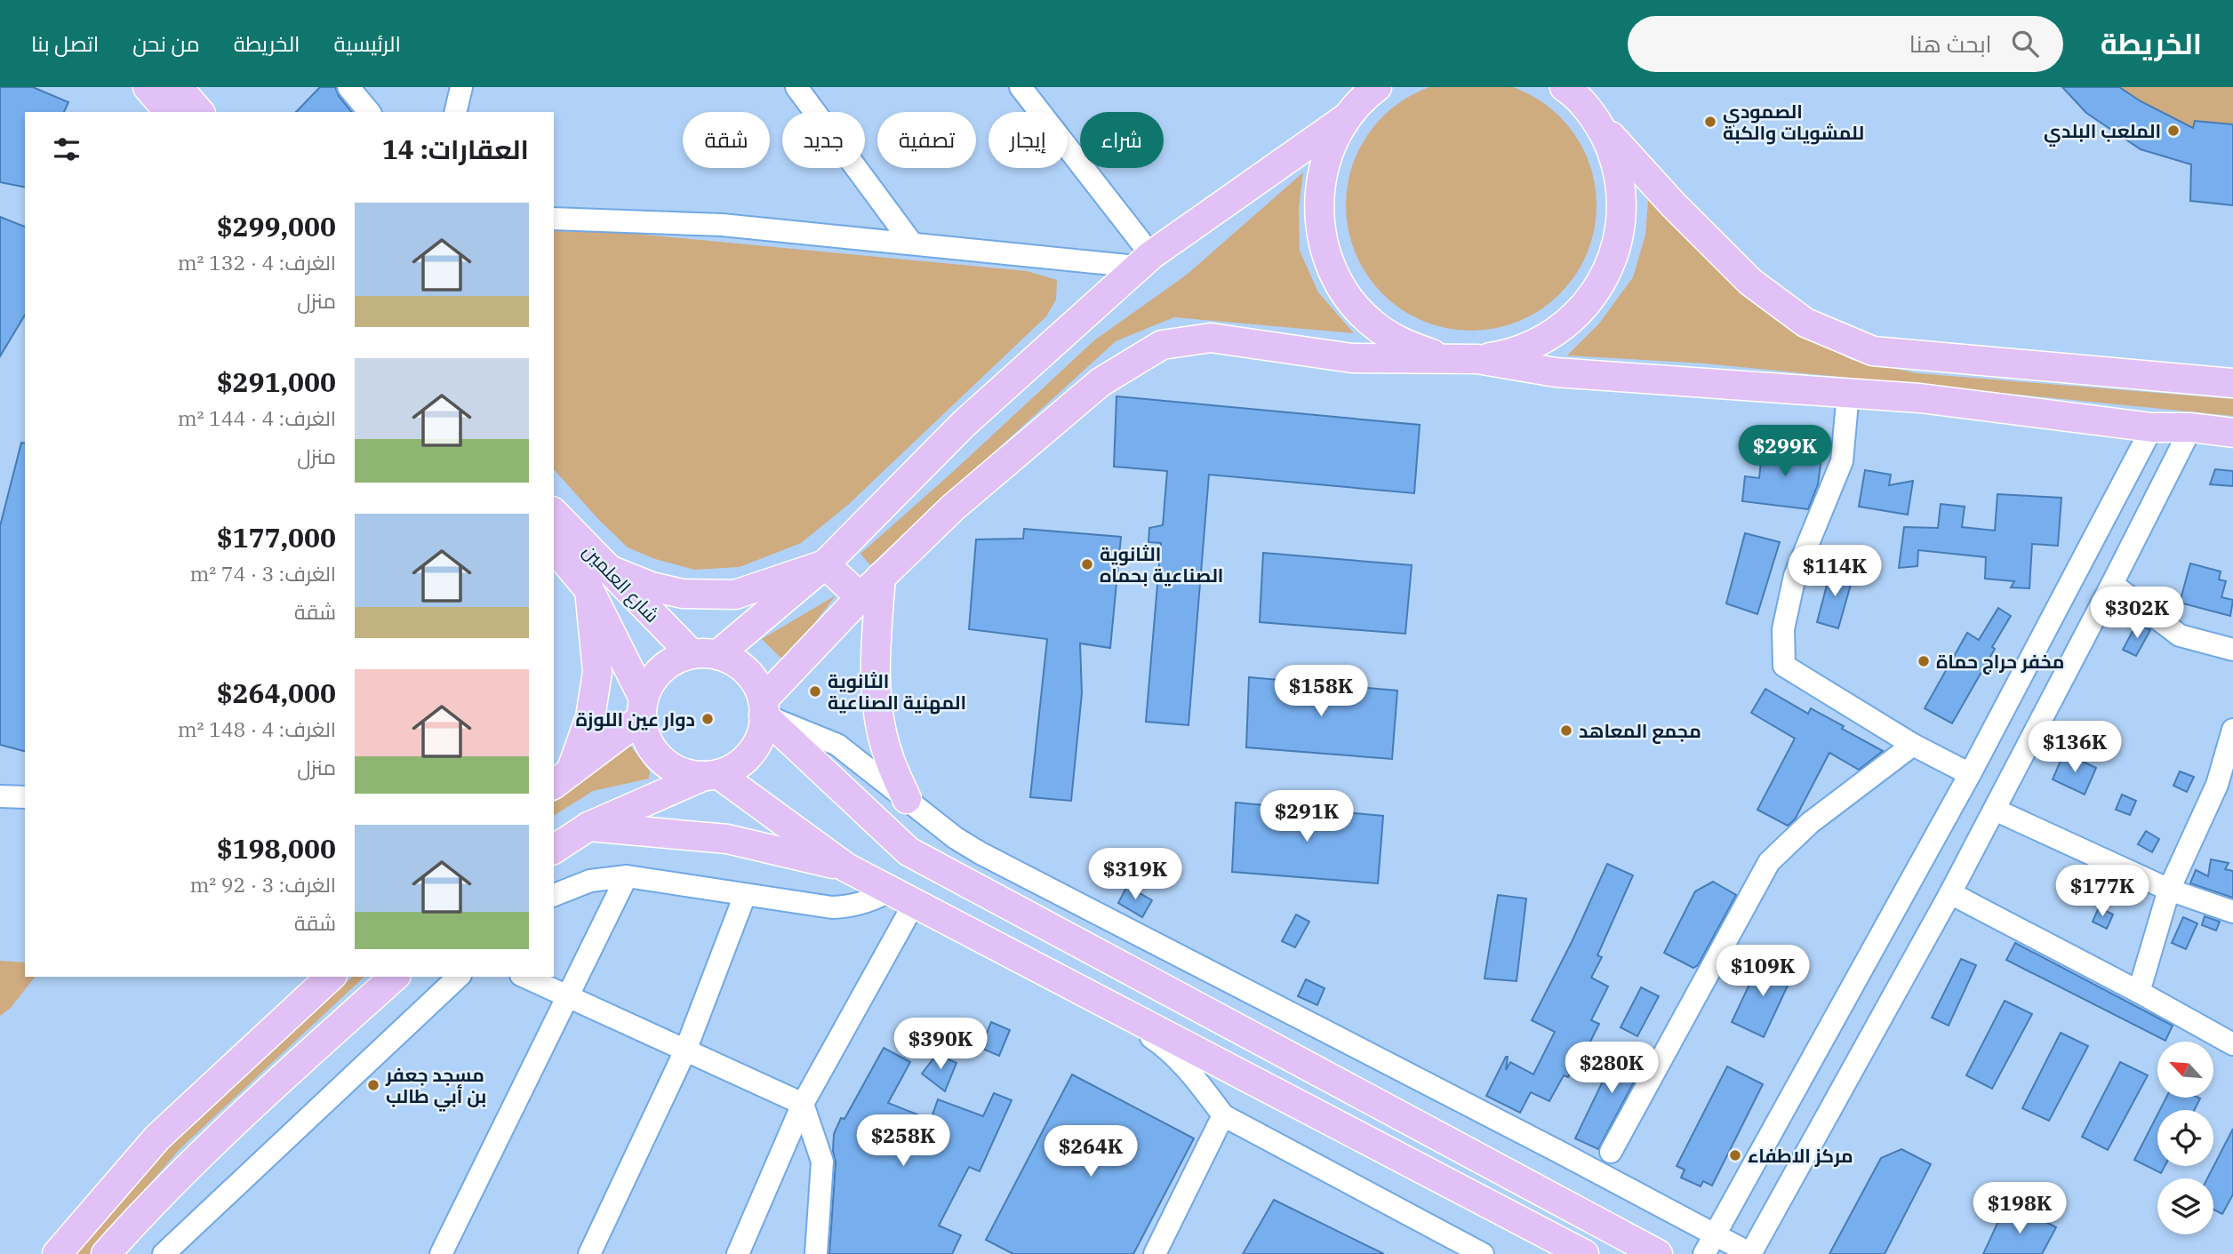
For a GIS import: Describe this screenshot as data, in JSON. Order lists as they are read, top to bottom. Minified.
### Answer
{"streets":{"main road":["شارع العلمين"]},"places":["الصمودي للمشويات والكبة","الملعب البلدي","الثانوية الصناعية بحماه","مخفر حراج حماة","الثانوية المهنية الصناعية","دوار عين اللوزة","مجمع المعاهد","مسجد جعفر بن أبي طالب","مركز الاطفاء"],"north":"top left","page":{"header":"الخريطة","search":"ابحث هنا","nav":["الرئيسية","الخريطة","من نحن","اتصل بنا"],"chip":["شراء","إيجار","تصفية","جديد","شقة"],"heading":"العقارات: 14","list":[{"name":"$299,000","note":"الغرف: 4 · 132 m² · منزل"},{"name":"$291,000","note":"الغرف: 4 · 144 m² · منزل"},{"name":"$177,000","note":"الغرف: 3 · 74 m² · شقة"},{"name":"$264,000","note":"الغرف: 4 · 148 m² · منزل"},{"name":"$198,000","note":"الغرف: 3 · 92 m² · شقة"}],"price":["$299K","$114K","$302K","$158K","$136K","$291K","$319K","$177K","$109K","$390K","$280K","$258K","$264K","$198K"]}}
